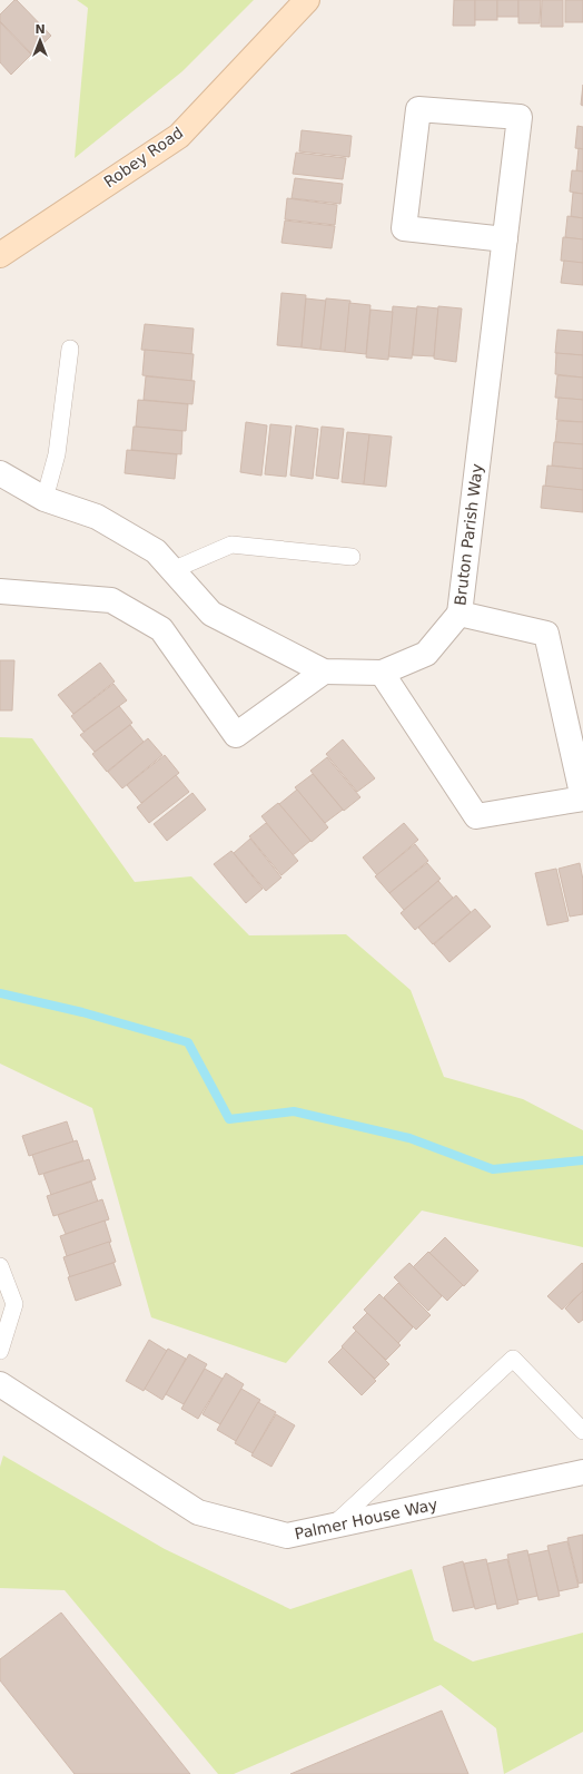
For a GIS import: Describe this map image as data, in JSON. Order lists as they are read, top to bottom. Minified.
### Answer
{"streets":{"street":["Robey Road","Bruton Parish Way","Palmer House Way"]},"north":"top"}
